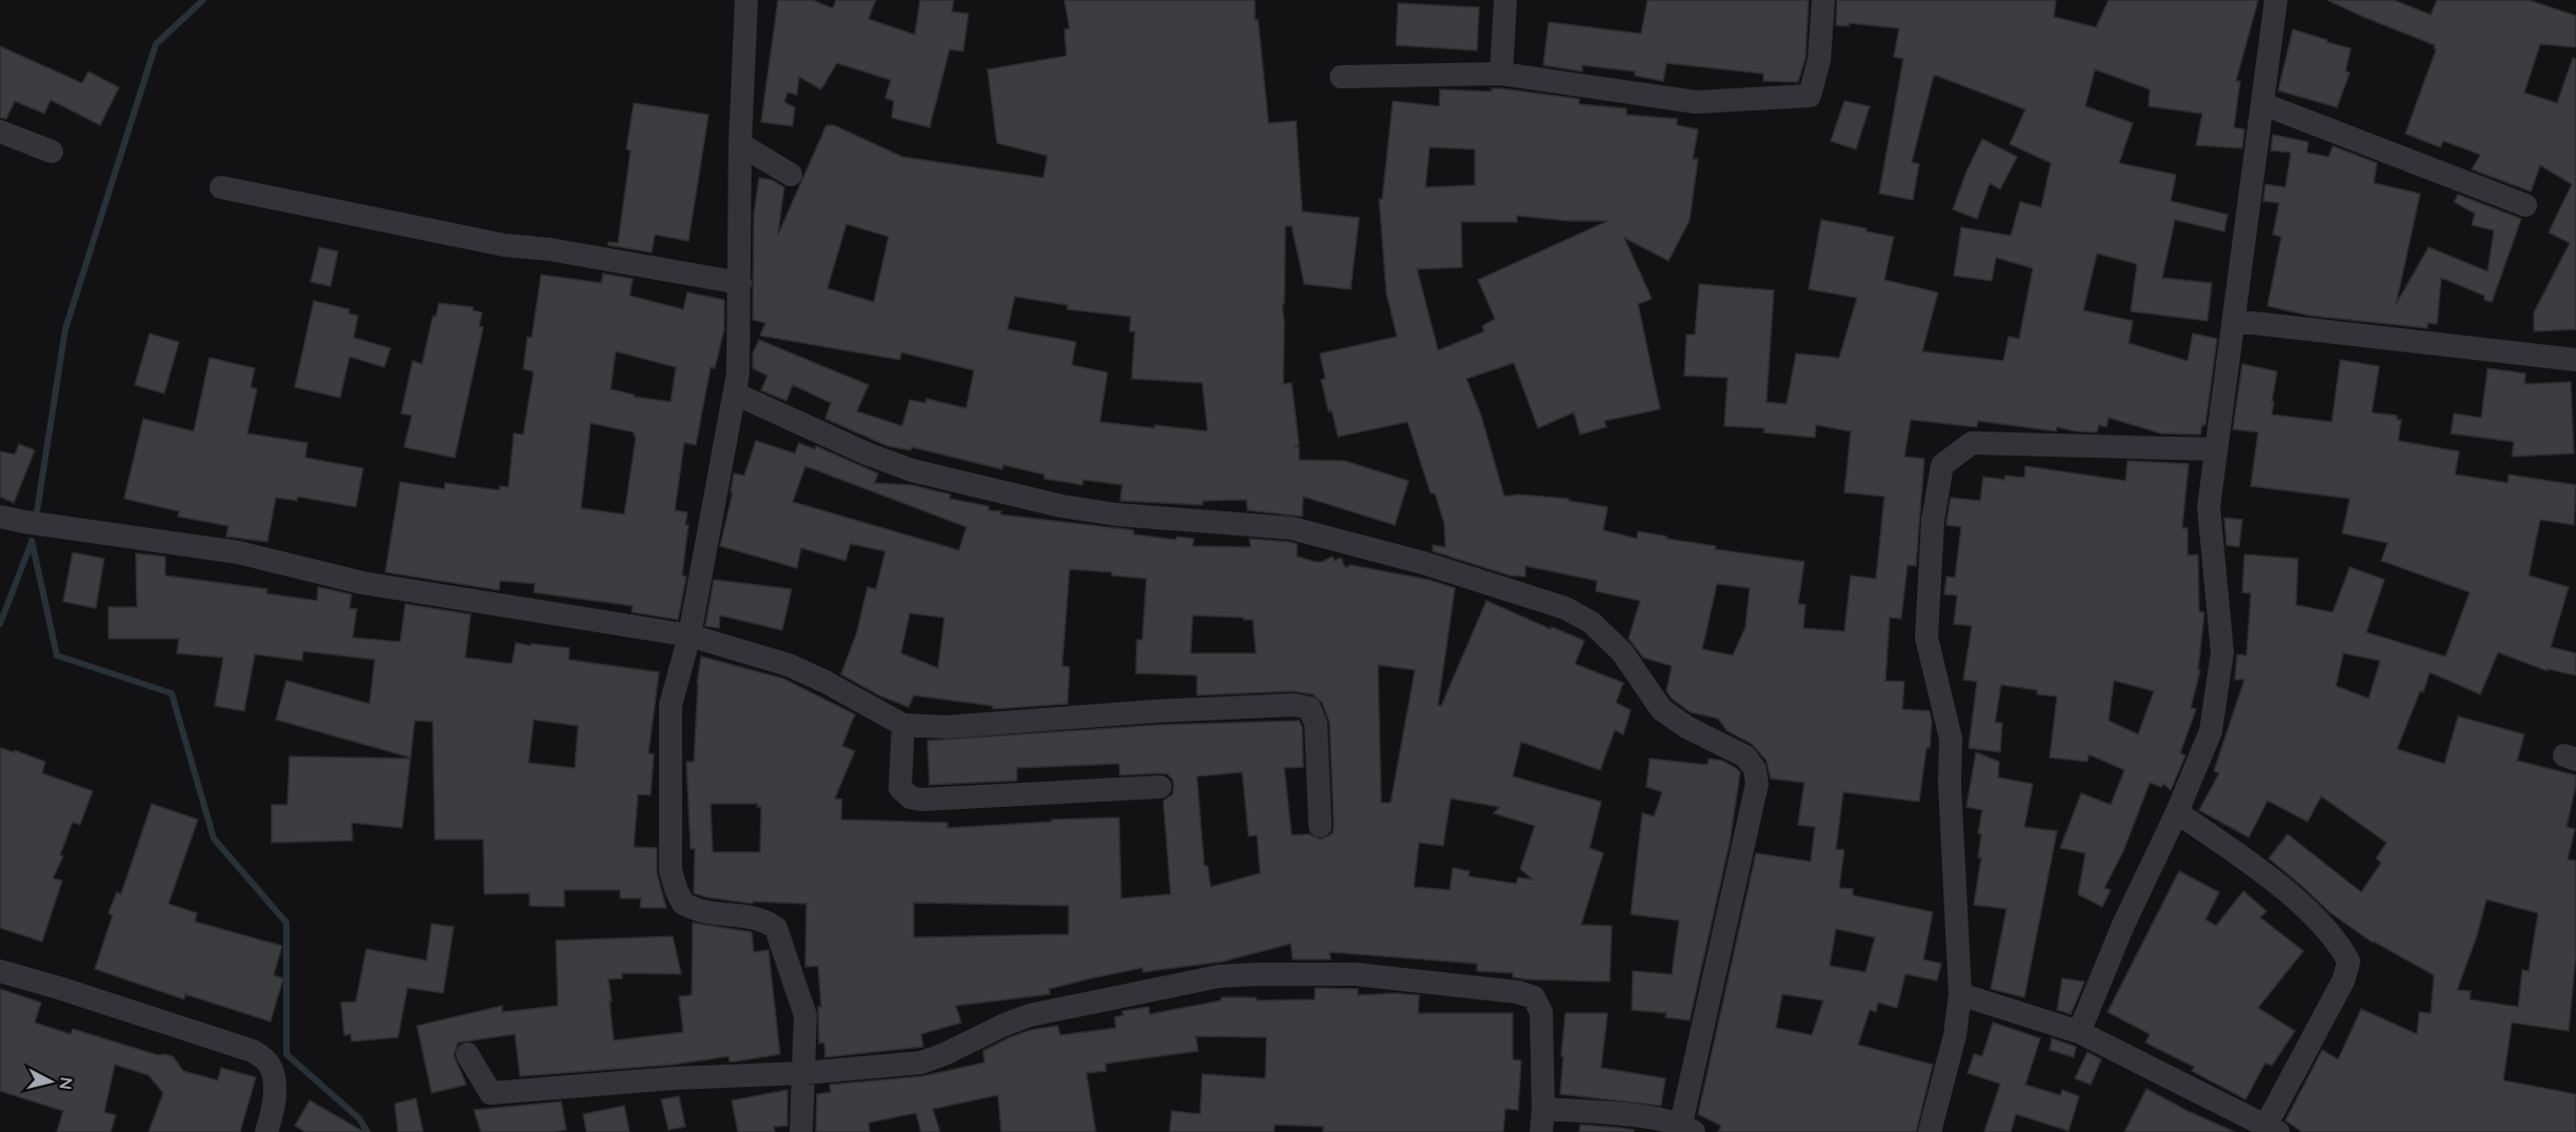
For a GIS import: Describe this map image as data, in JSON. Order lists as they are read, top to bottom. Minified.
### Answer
{"north":"right"}
